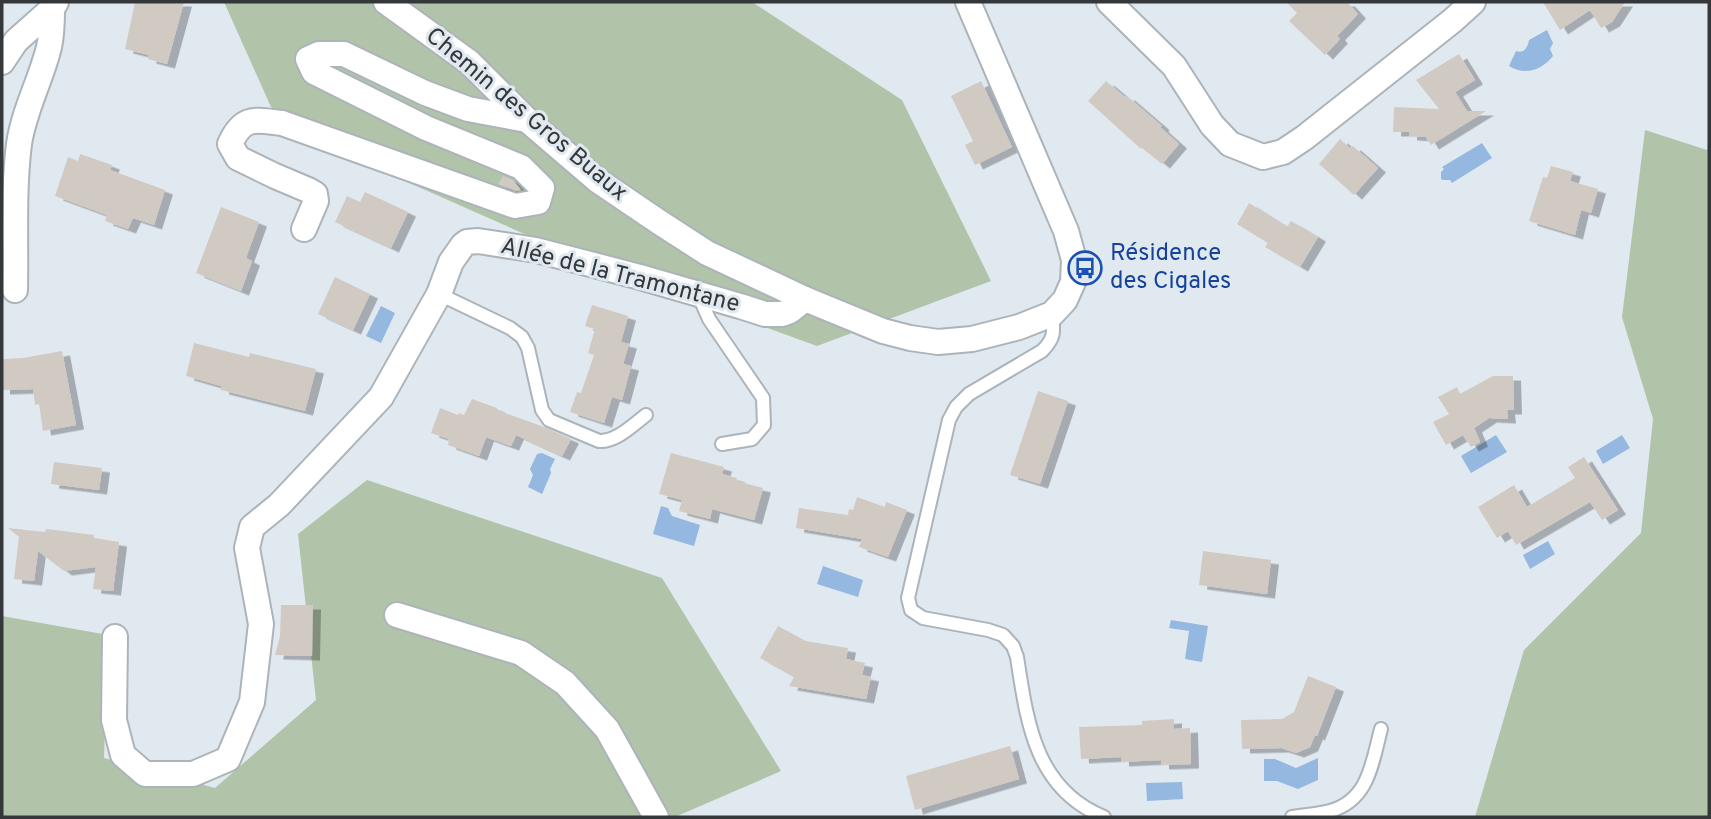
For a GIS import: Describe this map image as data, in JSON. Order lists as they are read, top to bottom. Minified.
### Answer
{"streets":{"street":["Chemin des Gros Buaux","Allée de la Tramontane"]},"crossings":[["Chemin des Gros Buaux","Allée de la Tramontane"]],"places":{"bus stop":["Résidence des Cigales"]}}
